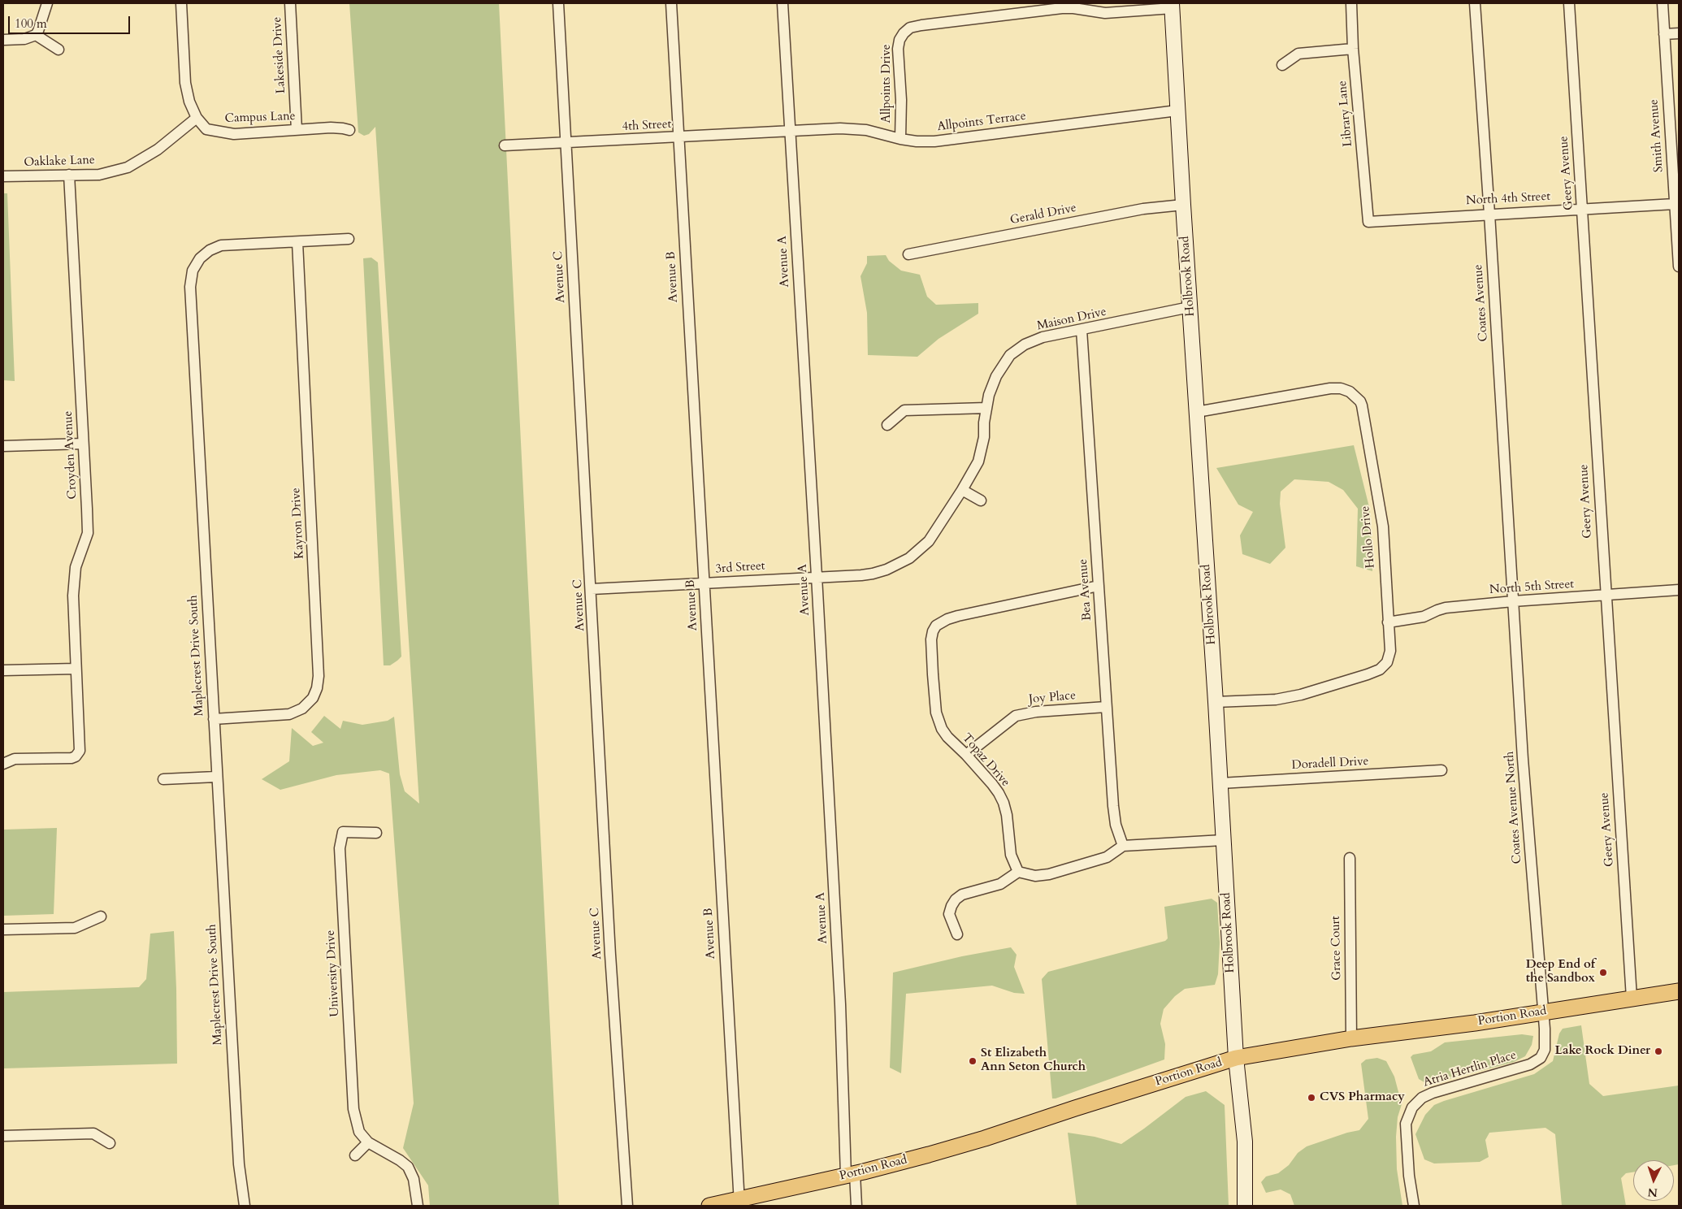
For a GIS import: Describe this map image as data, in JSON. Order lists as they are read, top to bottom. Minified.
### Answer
{"streets":{"main road":["Portion Road"],"street":["Lakeside Drive","Allpoints Drive","Library Lane","Campus Lane","Allpoints Terrace","4th Street","Smith Avenue","Oaklake Lane","Geery Avenue","North 4th Street","Gerald Drive","Avenue A","Holbrook Road","Avenue C","Avenue B","Coates Avenue","Maison Drive","Croyden Avenue","Kayron Drive","Hollo Drive","3rd Street","North 5th Street","Bea Avenue","Maplecrest Drive South","Joy Place","Topaz Drive","Doradell Drive","Coates Avenue North","Grace Court","University Drive","Atria Hertlin Place"]},"crossings":[["Lakeside Drive","Campus Lane"],["Allpoints Drive","Allpoints Terrace"],["Allpoints Drive","Holbrook Road"],["Library Lane","North 4th Street"],["Campus Lane","Oaklake Lane"],["Allpoints Terrace","4th Street"],["Allpoints Terrace","Avenue A"],["Allpoints Terrace","Holbrook Road"],["4th Street","Avenue A"],["4th Street","Avenue C"],["4th Street","Avenue B"],["Smith Avenue","North 4th Street"],["Oaklake Lane","Croyden Avenue"],["Geery Avenue","North 4th Street"],["Geery Avenue","North 5th Street"],["Geery Avenue","Portion Road"],["North 4th Street","Coates Avenue"],["Gerald Drive","Holbrook Road"],["Avenue A","Maison Drive"],["Avenue A","3rd Street"],["Avenue A","Portion Road"],["Holbrook Road","Maison Drive"],["Holbrook Road","Hollo Drive"],["Holbrook Road","Doradell Drive"],["Holbrook Road","Portion Road"],["Avenue C","3rd Street"],["Avenue B","3rd Street"],["Avenue B","Portion Road"],["Coates Avenue","North 5th Street"],["Coates Avenue","Coates Avenue North"],["Maison Drive","3rd Street"],["Maison Drive","Bea Avenue"],["Kayron Drive","Maplecrest Drive South"],["Hollo Drive","North 5th Street"],["North 5th Street","Coates Avenue North"],["Bea Avenue","Joy Place"],["Bea Avenue","Topaz Drive"],["Joy Place","Topaz Drive"],["Coates Avenue North","Portion Road"],["Coates Avenue North","Atria Hertlin Place"],["Grace Court","Portion Road"],["Portion Road","Atria Hertlin Place"]],"places":["Deep End of the Sandbox","Lake Rock Diner","St Elizabeth Ann Seton Church","CVS Pharmacy"],"scale_bar":"100 m","north":"bottom"}
